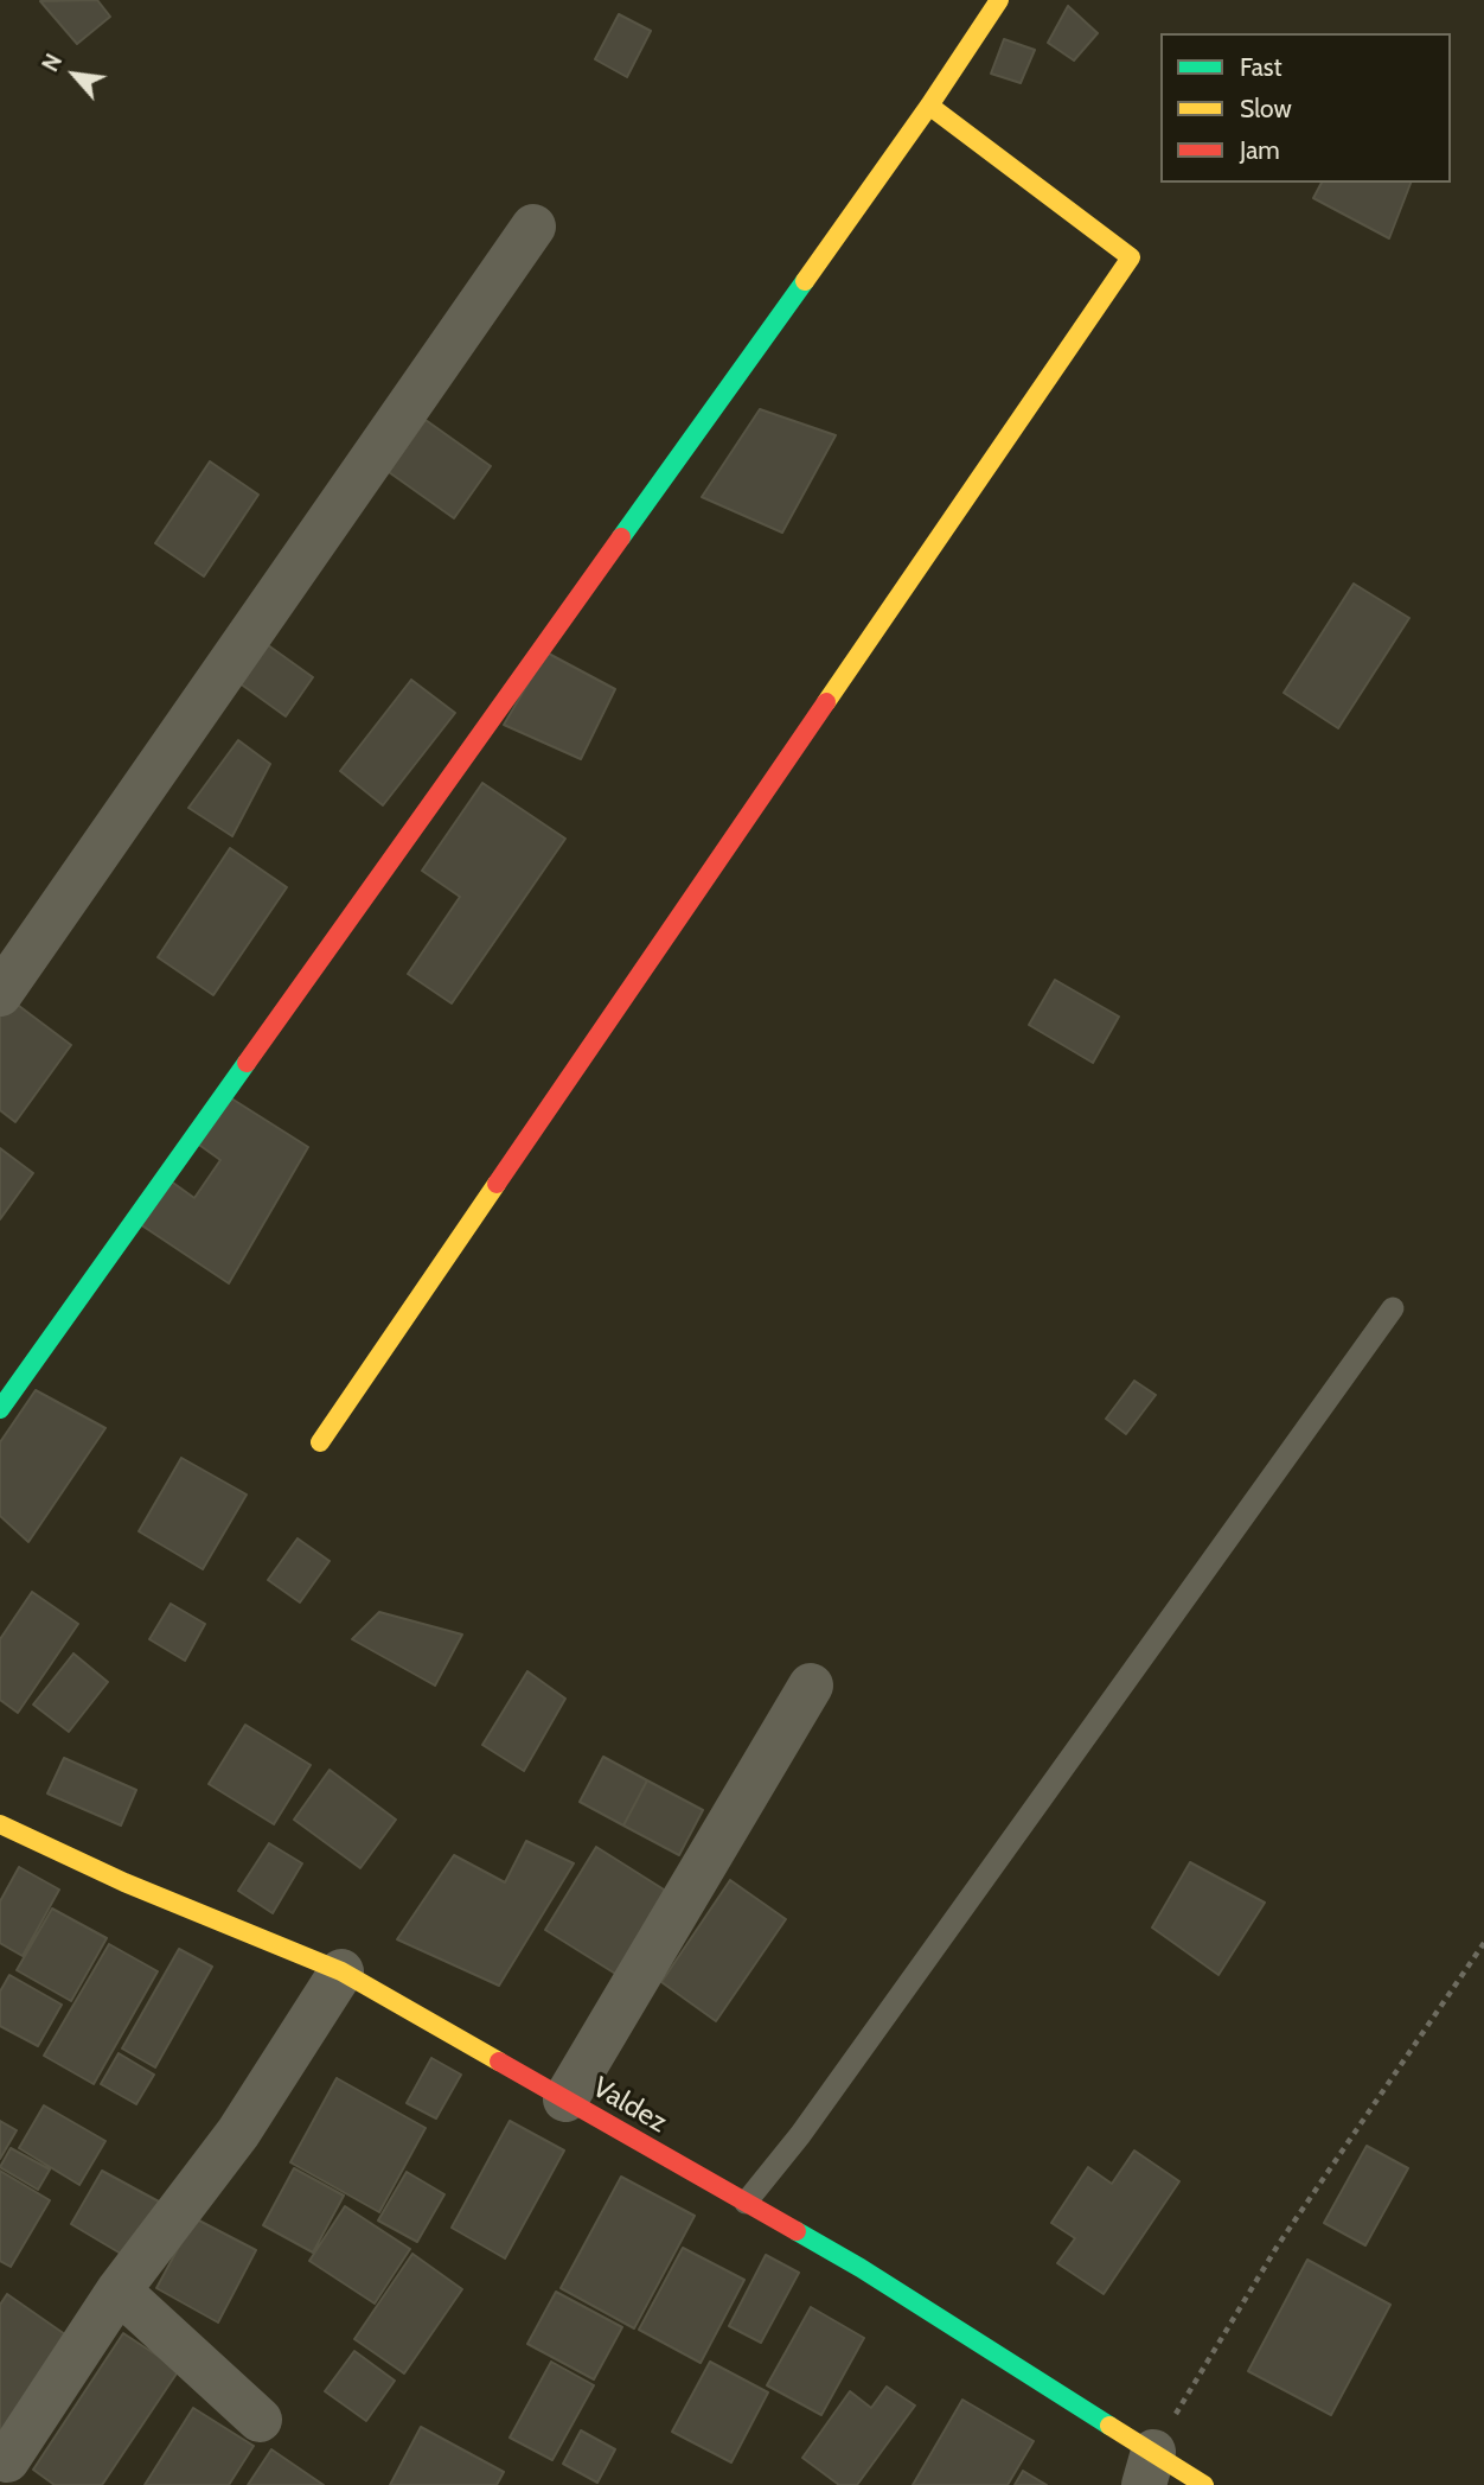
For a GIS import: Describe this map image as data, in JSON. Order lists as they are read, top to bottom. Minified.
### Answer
{"streets":{"street":["Valdez"]},"legend":["Fast","Slow","Jam"],"north":"top left"}
